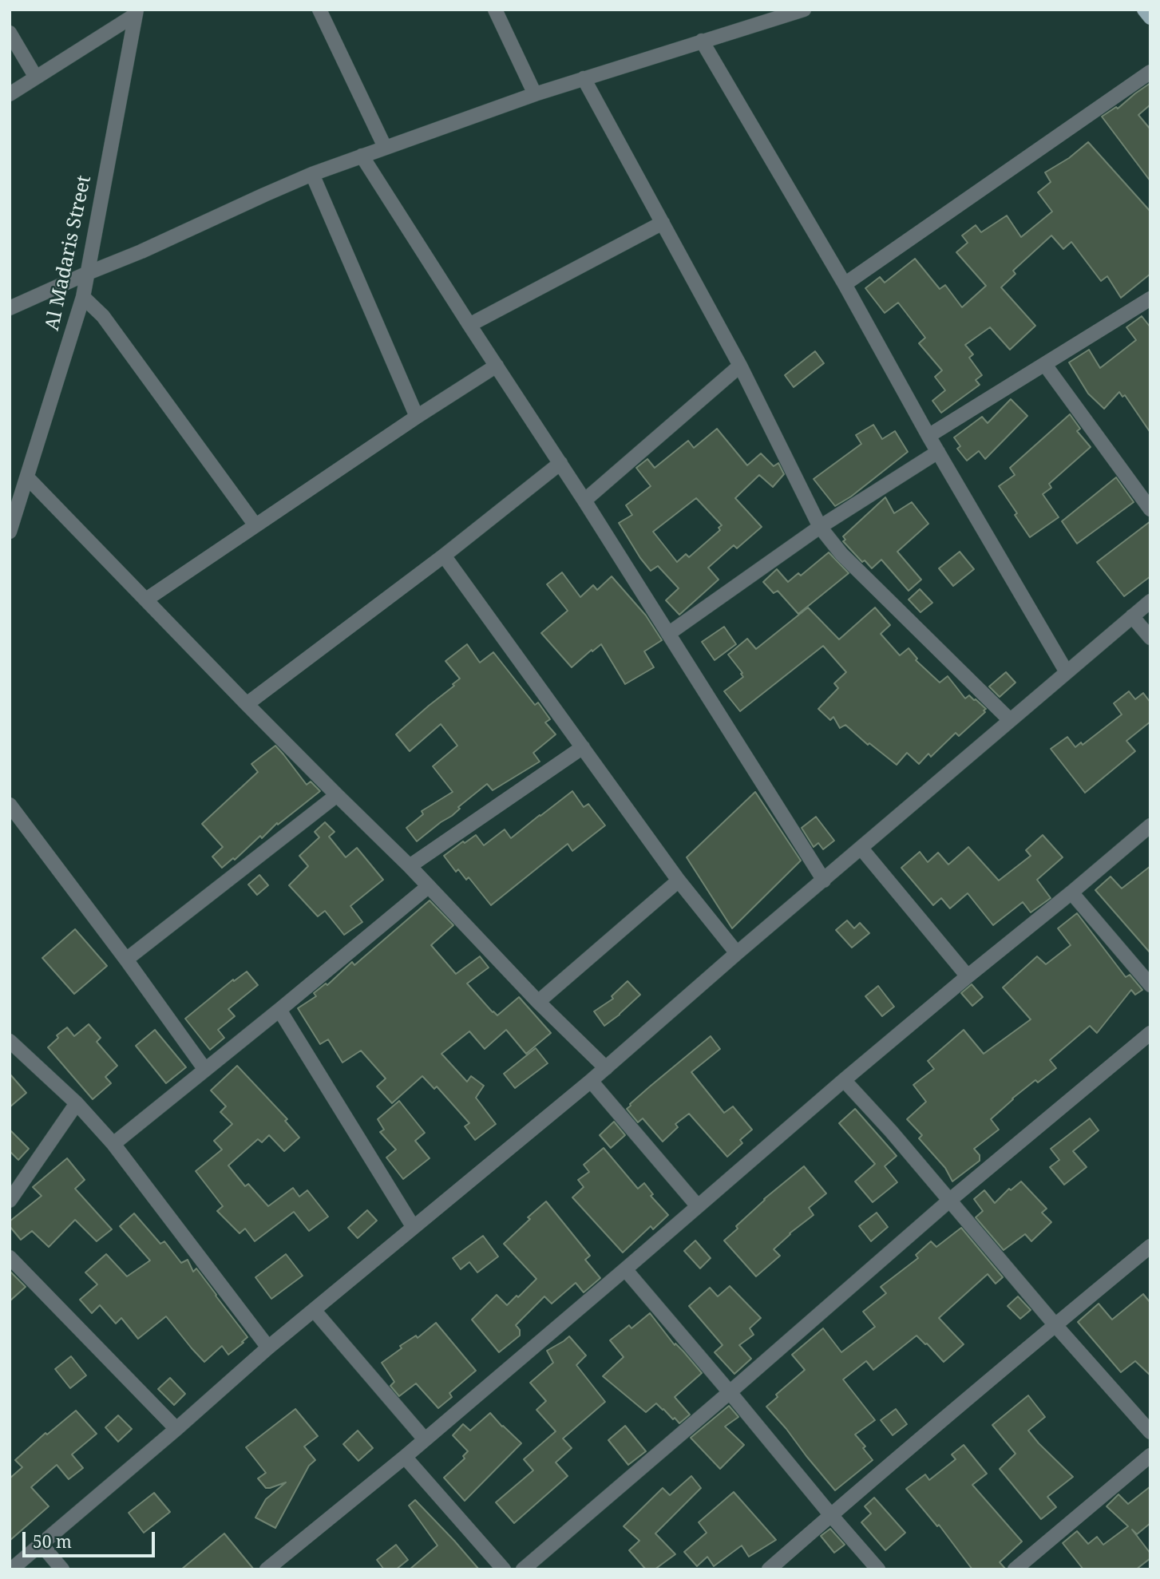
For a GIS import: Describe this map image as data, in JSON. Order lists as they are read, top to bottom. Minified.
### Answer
{"streets":{"street":["Al Madaris Street"]},"scale_bar":"50 m"}
